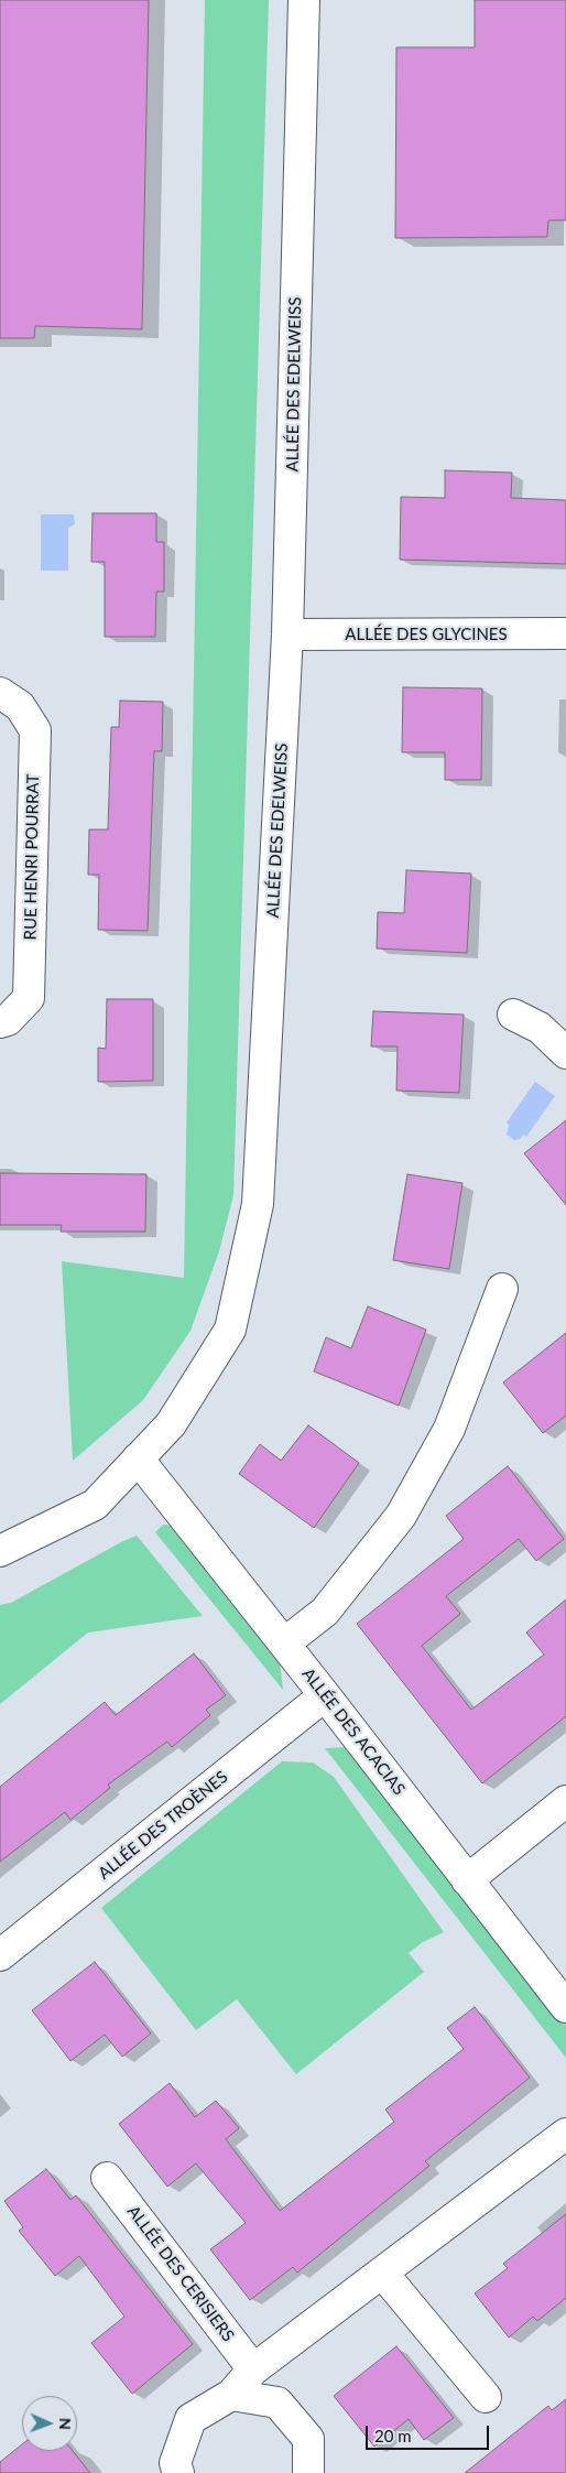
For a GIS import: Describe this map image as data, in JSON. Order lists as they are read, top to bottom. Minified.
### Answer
{"streets":{"street":["ALLÉE DES EDELWEISS","ALLÉE DES GLYCINES","RUE HENRI POURRAT","ALLÉE DES ACACIAS","ALLÉE DES TROÈNES","ALLÉE DES CERISIERS"]},"crossings":[["ALLÉE DES EDELWEISS","ALLÉE DES GLYCINES"],["ALLÉE DES EDELWEISS","ALLÉE DES ACACIAS"],["ALLÉE DES ACACIAS","ALLÉE DES TROÈNES"]],"scale_bar":"20 m","north":"right"}
